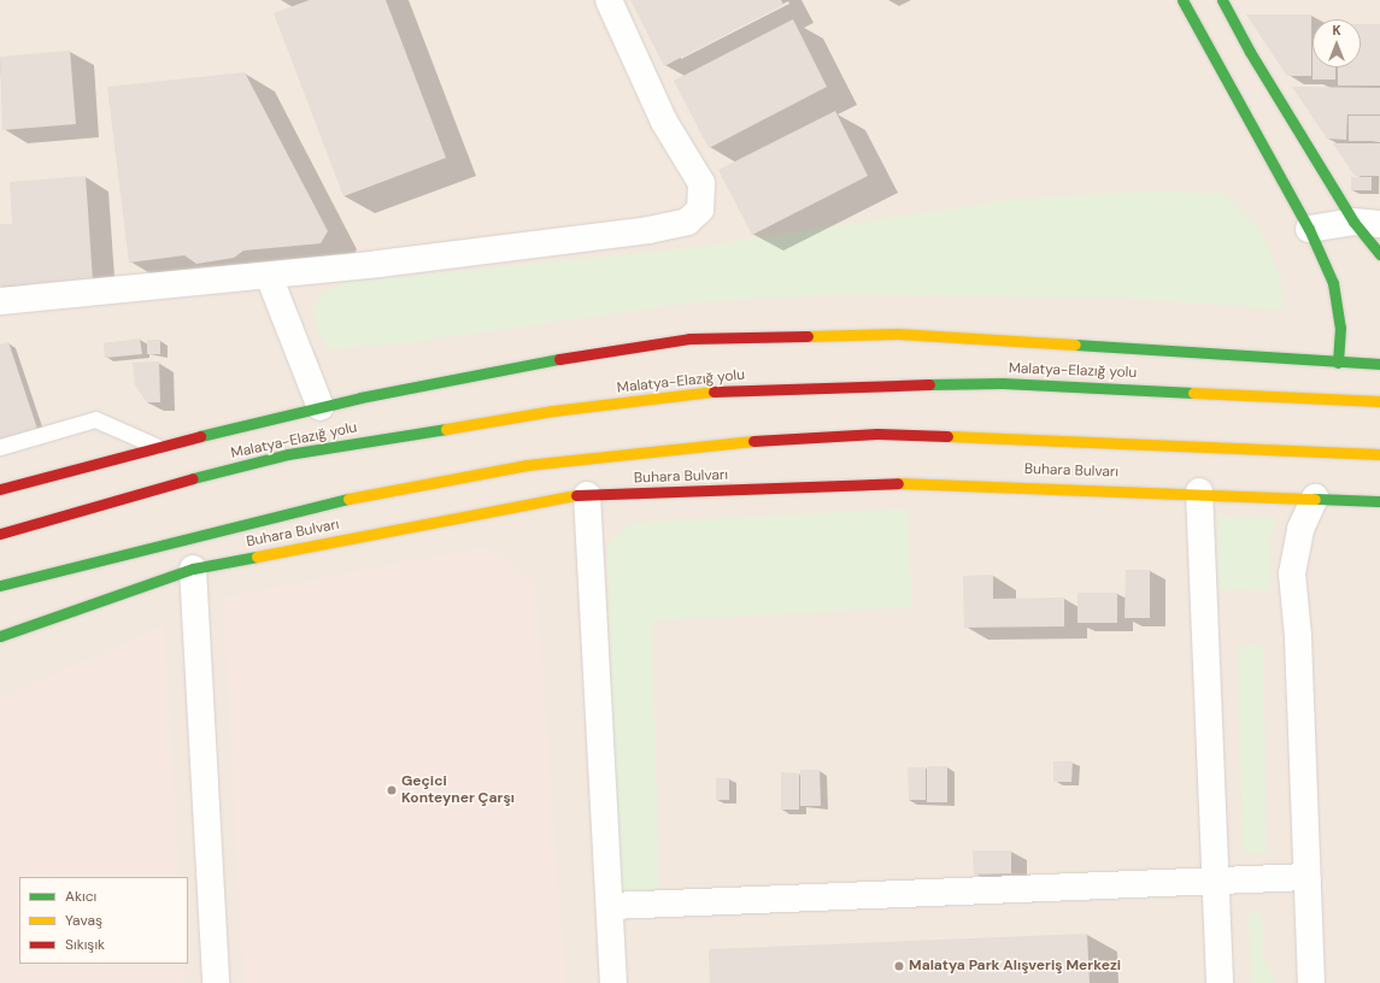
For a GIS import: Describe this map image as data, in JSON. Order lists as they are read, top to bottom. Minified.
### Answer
{"streets":{"main road":["Malatya-Elazığ yolu","Buhara Bulvarı"]},"places":["Geçici Konteyner Çarşı","Malatya Park Alışveriş Merkezi"],"legend":["Akıcı","Yavaş","Sıkışık"],"north":"top"}
